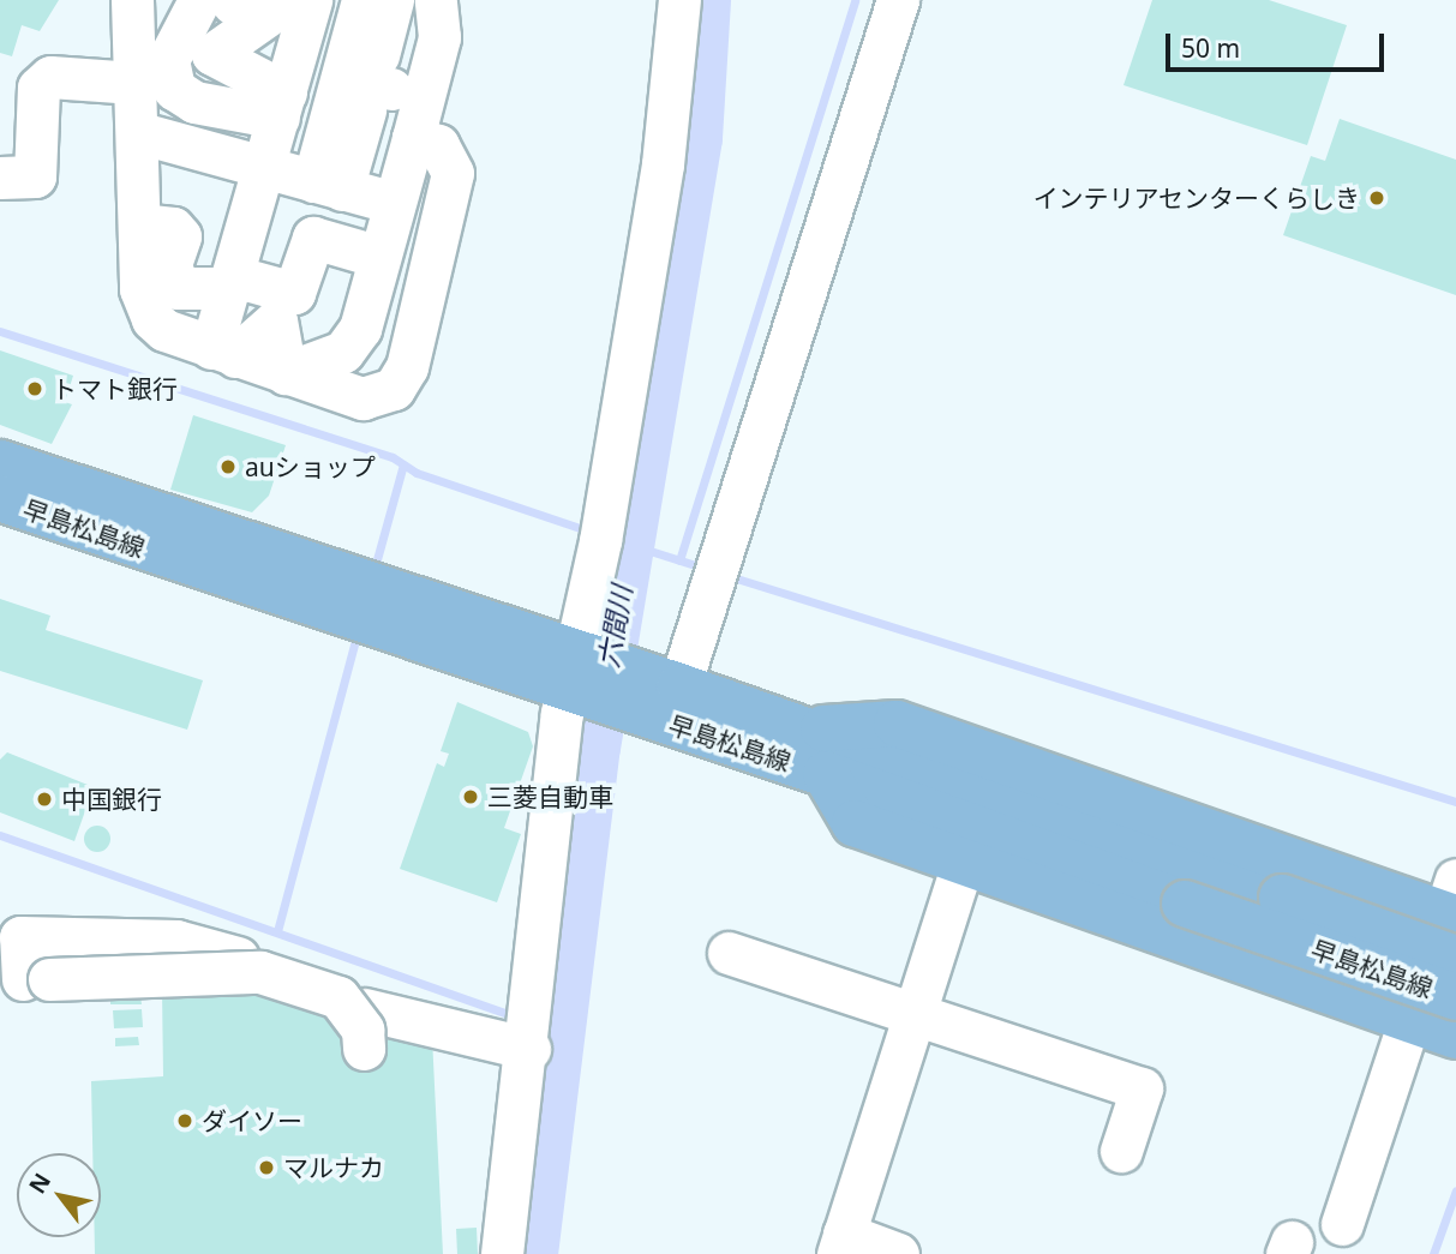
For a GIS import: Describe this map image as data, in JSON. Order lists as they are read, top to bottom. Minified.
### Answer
{"streets":{"main road":["早島松島線"]},"water":["六間川"],"places":["インテリアセンターくらしき","トマト銀行","auショップ","三菱自動車","中国銀行","ダイソー","マルナカ"],"scale_bar":"50 m","north":"top left"}
